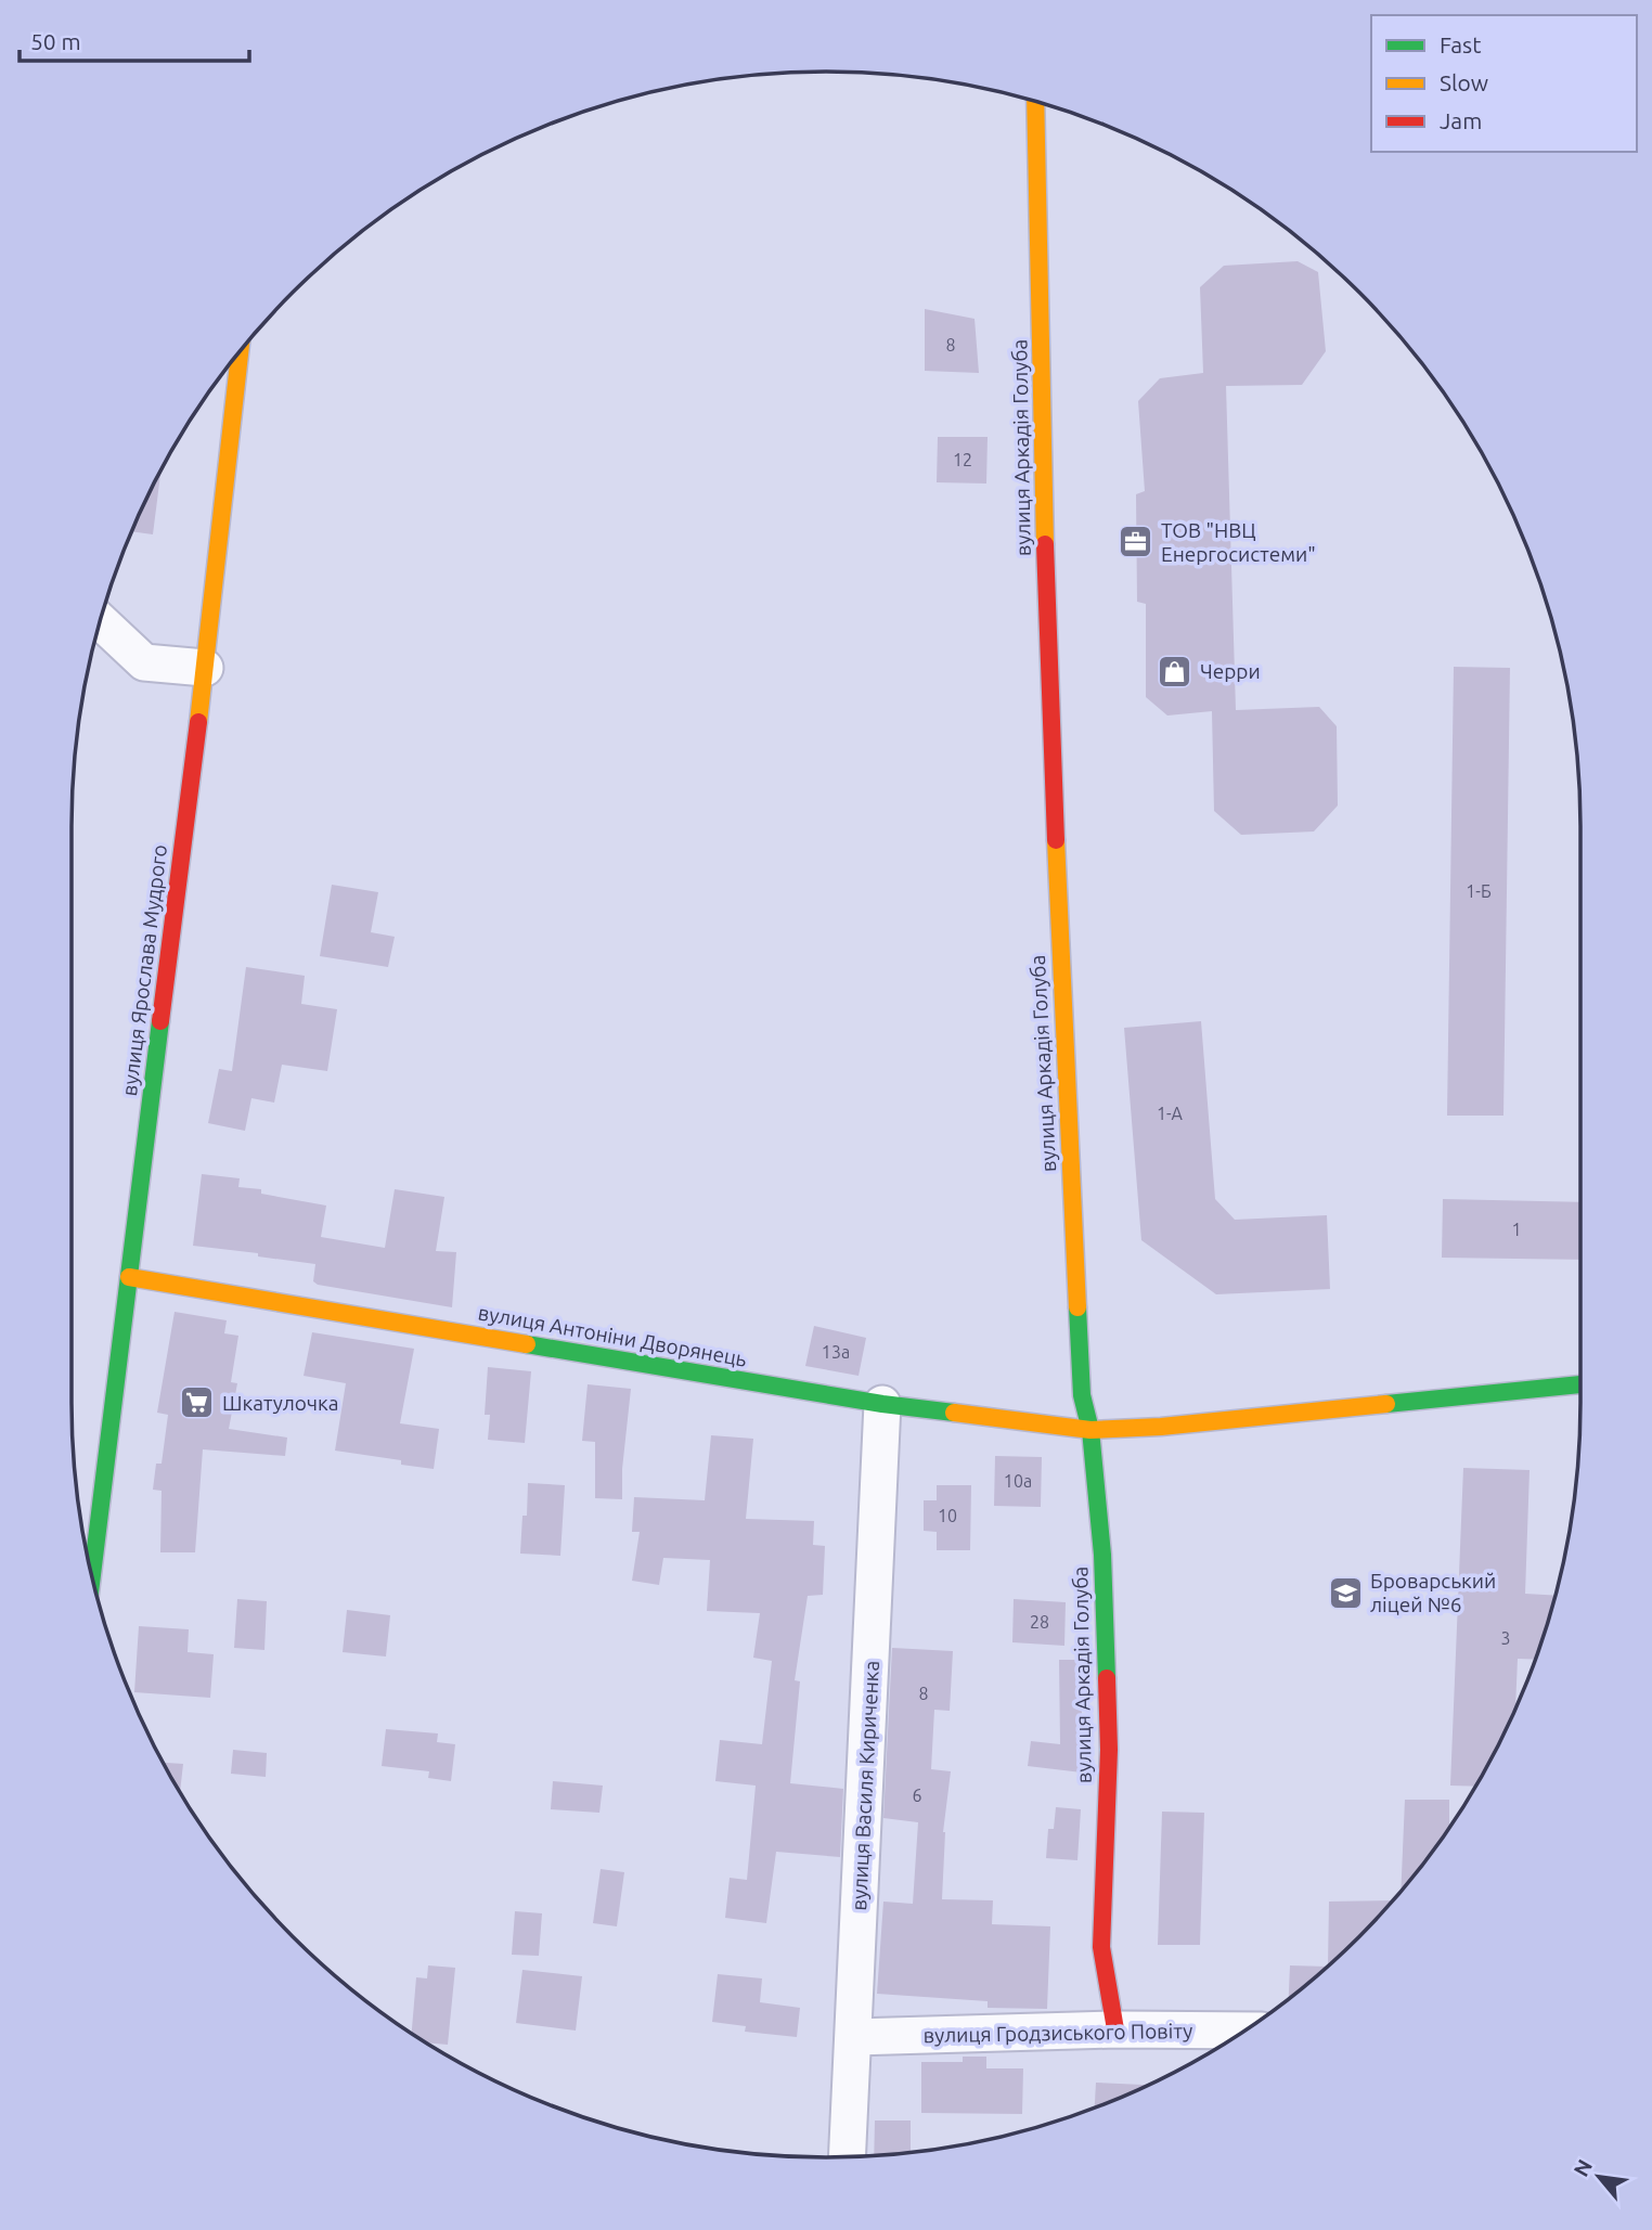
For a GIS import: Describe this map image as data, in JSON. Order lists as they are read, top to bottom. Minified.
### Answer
{"streets":{"street":["вулиця Аркадія Голуба","вулиця Ярослава Мудрого","вулиця Антоніни Дворянець","вулиця Василя Кириченка","вулиця Гродзиського Повіту"]},"crossings":[["вулиця Аркадія Голуба","вулиця Антоніни Дворянець"],["вулиця Аркадія Голуба","вулиця Гродзиського Повіту"],["вулиця Ярослава Мудрого","вулиця Антоніни Дворянець"],["вулиця Антоніни Дворянець","вулиця Василя Кириченка"],["вулиця Василя Кириченка","вулиця Гродзиського Повіту"]],"places":{"office":["ТОВ \"НВЦ Енергосистеми\""],"shop":["Черри"],"supermarket":["Шкатулочка"],"school or university":["Броварський ліцей №6"]},"house_numbers":["8","12","1-Б","1-А","1","13а","10а","10","28","3","8","6"],"legend":["Fast","Slow","Jam"],"scale_bar":"50 m","north":"top left"}
